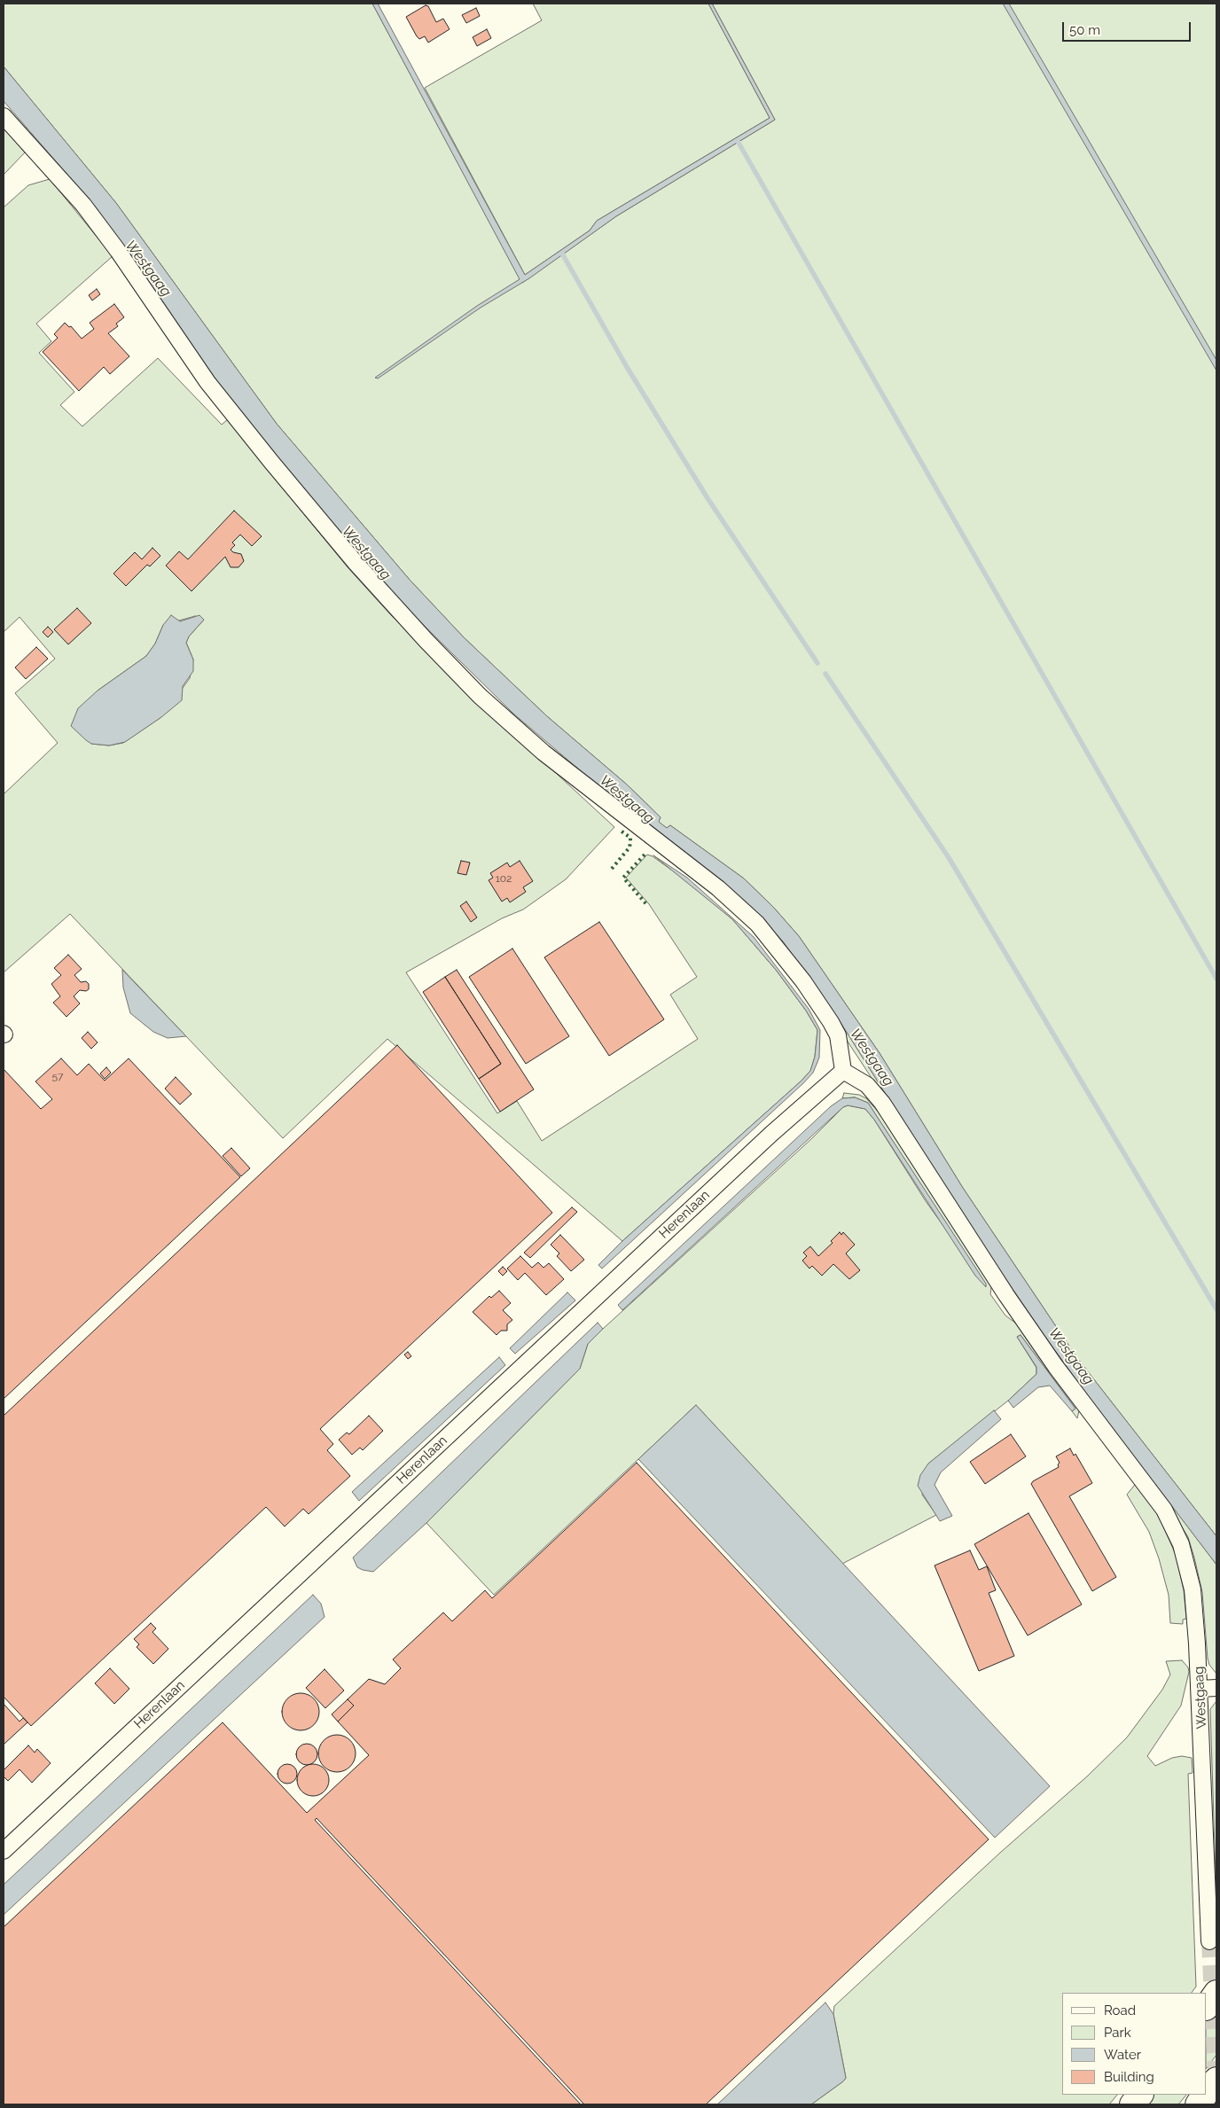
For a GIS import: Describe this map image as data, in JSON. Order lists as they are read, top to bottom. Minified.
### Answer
{"streets":{"street":["Herenlaan","Westgaag"]},"crossings":[["Herenlaan","Westgaag"]],"water":["Westgaag"],"house_numbers":["102","57"],"legend":["Road","Park","Water","Building"],"scale_bar":"50 m"}
